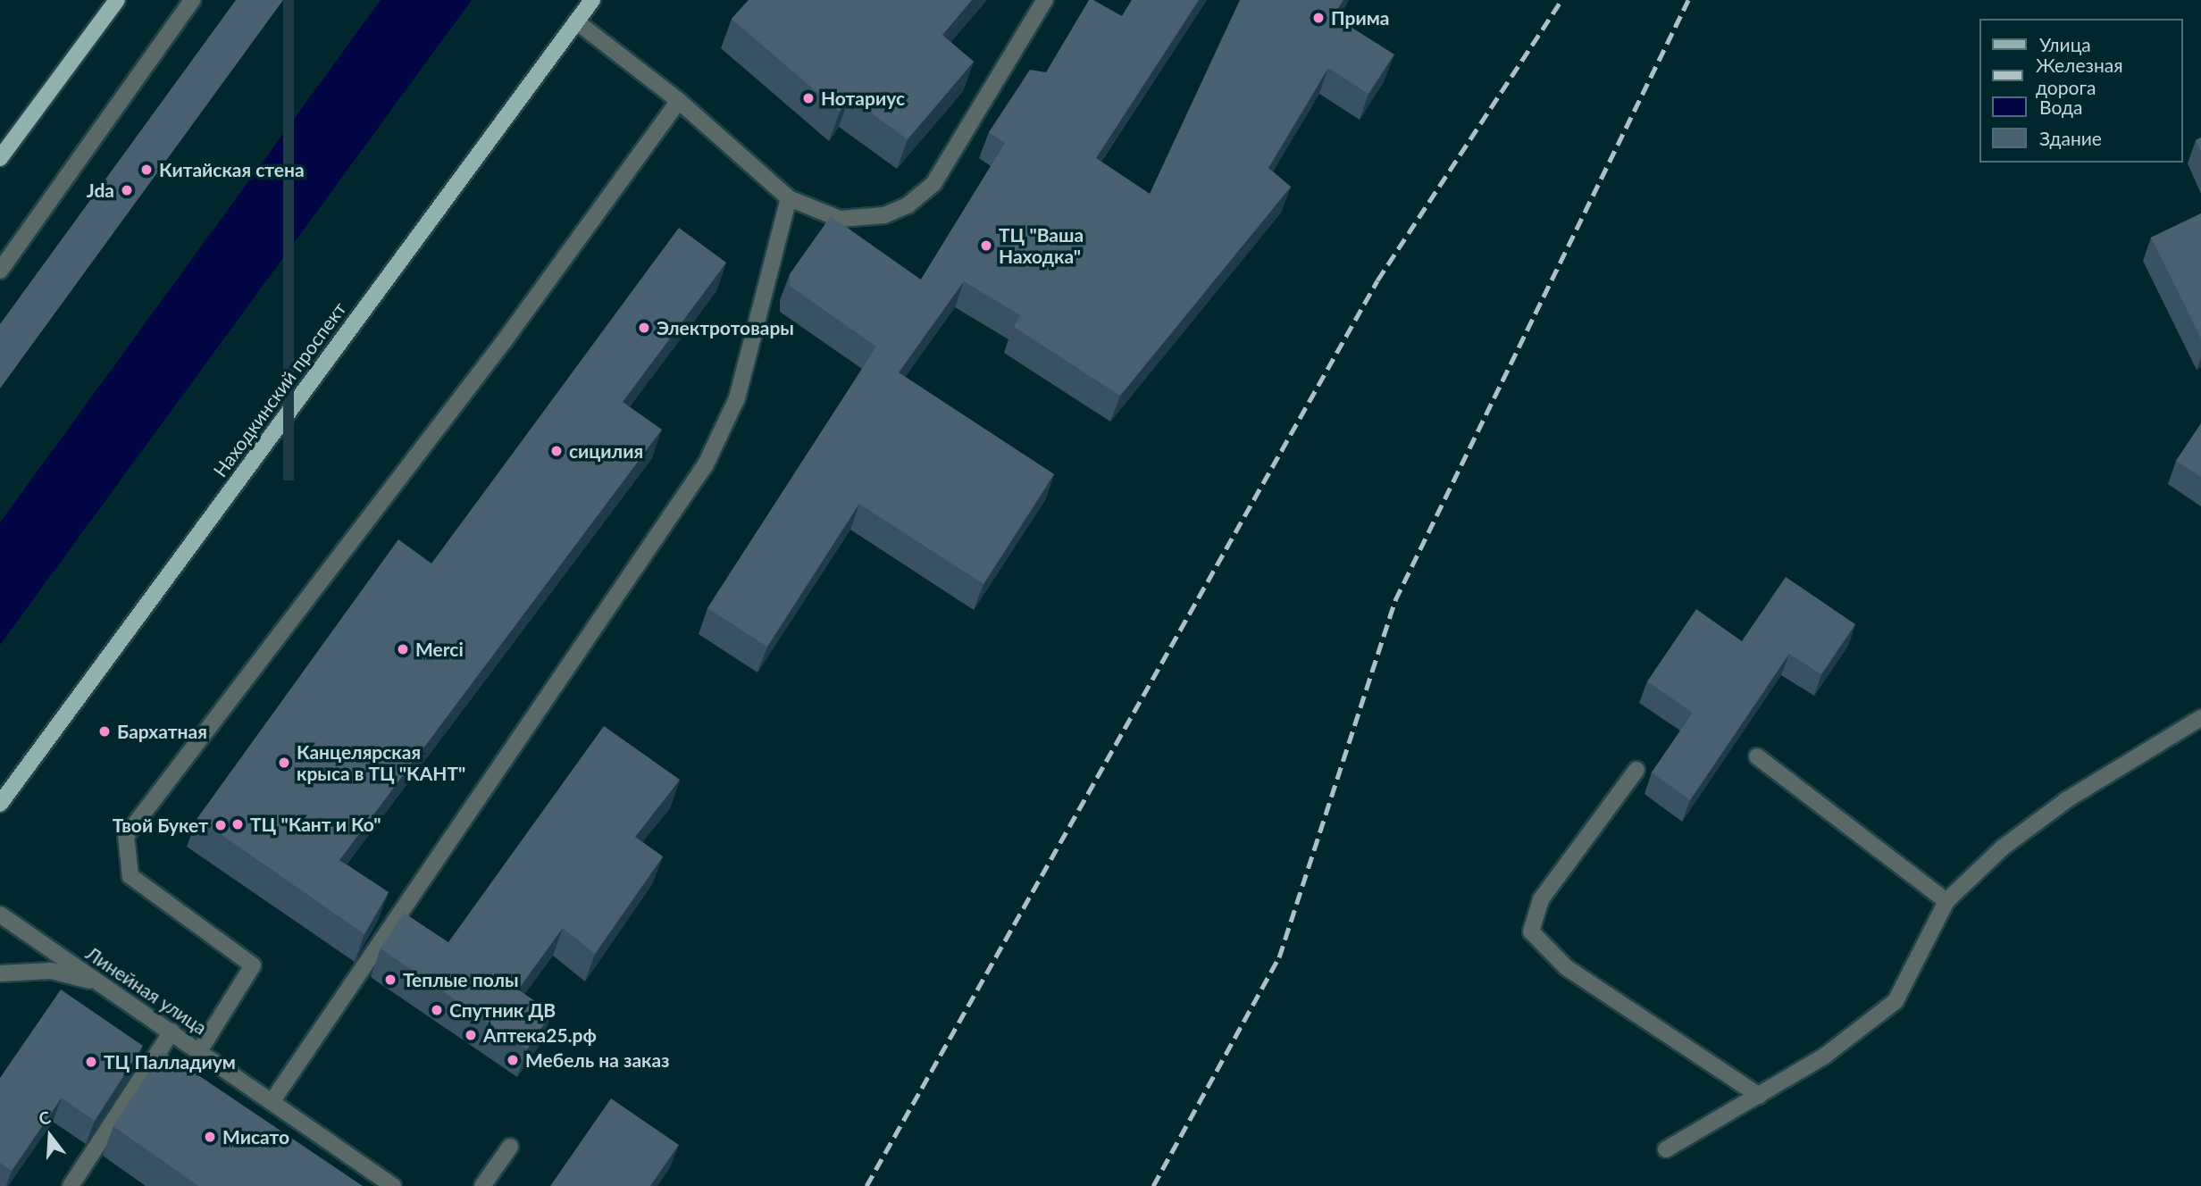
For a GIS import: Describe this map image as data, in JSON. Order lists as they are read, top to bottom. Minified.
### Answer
{"streets":{"main road":["Находкинский проспект"],"street":["Линейная улица"]},"places":["Прима","Нотариус","Китайская стена","Jda","ТЦ \"Ваша Находка\"","Электротовары","сицилия","Merci","Бархатная","Канцелярская крыса в ТЦ \"КАНТ\"","ТЦ \"Кант и Ко\"","Твой Букет","Теплые полы","Спутник ДВ","Аптека25.рф","Мебель на заказ","ТЦ Палладиум","Мисато"],"legend":["Улица","Железная дорога","Вода","Здание"],"north":"top"}
